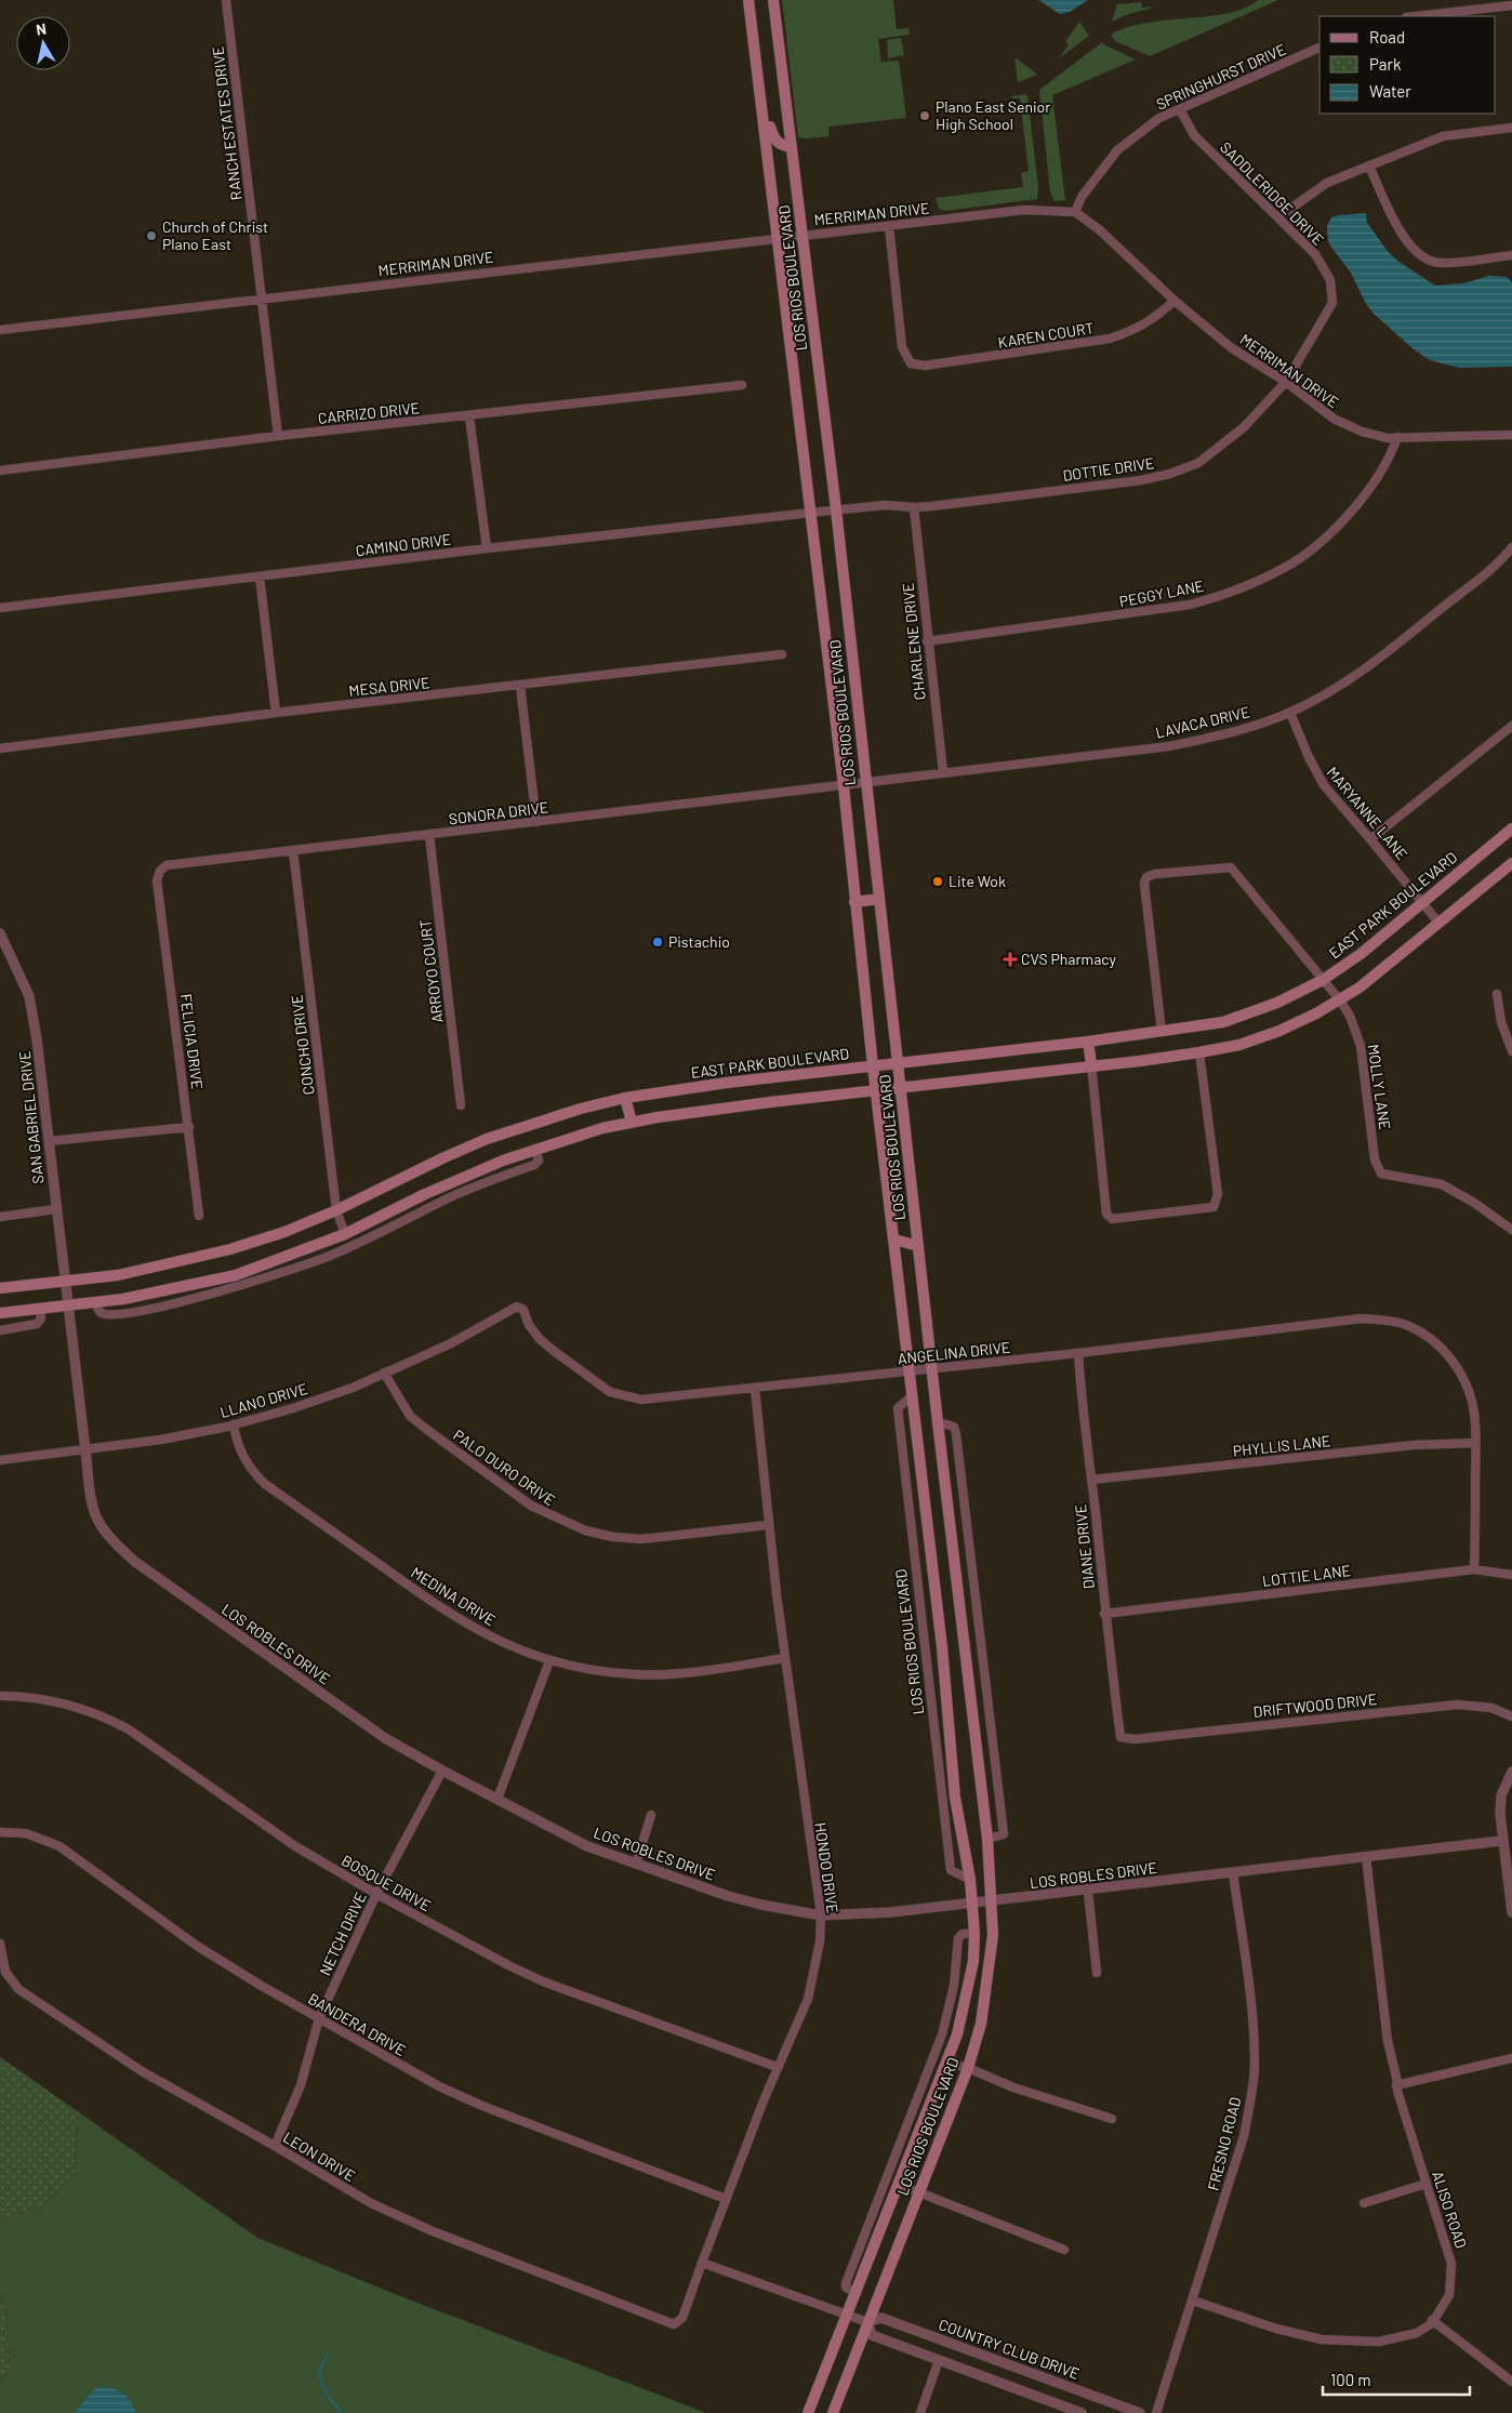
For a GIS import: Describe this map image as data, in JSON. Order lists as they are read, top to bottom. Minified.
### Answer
{"streets":{"main road":["LOS RIOS BOULEVARD","EAST PARK BOULEVARD"],"street":["SPRINGHURST DRIVE","RANCH ESTATES DRIVE","SADDLERIDGE DRIVE","MERRIMAN DRIVE","KAREN COURT","CARRIZO DRIVE","DOTTIE DRIVE","CAMINO DRIVE","PEGGY LANE","CHARLENE DRIVE","MESA DRIVE","LAVACA DRIVE","SONORA DRIVE","MARYANNE LANE","ARROYO COURT","FELICIA DRIVE","CONCHO DRIVE","MOLLY LANE","SAN GABRIEL DRIVE","ANGELINA DRIVE","LLANO DRIVE","PHYLLIS LANE","PALO DURO DRIVE","DIANE DRIVE","LOTTIE LANE","MEDINA DRIVE","LOS ROBLES DRIVE","DRIFTWOOD DRIVE","HONDO DRIVE","BOSQUE DRIVE","NETCH DRIVE","BANDERA DRIVE","FRESNO ROAD","LEON DRIVE","ALISO ROAD","COUNTRY CLUB DRIVE"]},"crossings":[["SPRINGHURST DRIVE","SADDLERIDGE DRIVE"],["SPRINGHURST DRIVE","MERRIMAN DRIVE"],["RANCH ESTATES DRIVE","MERRIMAN DRIVE"],["RANCH ESTATES DRIVE","CARRIZO DRIVE"],["SADDLERIDGE DRIVE","DOTTIE DRIVE"],["MERRIMAN DRIVE","LOS RIOS BOULEVARD"],["MERRIMAN DRIVE","KAREN COURT"],["MERRIMAN DRIVE","DOTTIE DRIVE"],["MERRIMAN DRIVE","PEGGY LANE"],["LOS RIOS BOULEVARD","DOTTIE DRIVE"],["LOS RIOS BOULEVARD","CAMINO DRIVE"],["LOS RIOS BOULEVARD","LAVACA DRIVE"],["LOS RIOS BOULEVARD","SONORA DRIVE"],["LOS RIOS BOULEVARD","EAST PARK BOULEVARD"],["LOS RIOS BOULEVARD","ANGELINA DRIVE"],["LOS RIOS BOULEVARD","LOS ROBLES DRIVE"],["LOS RIOS BOULEVARD","COUNTRY CLUB DRIVE"],["DOTTIE DRIVE","CAMINO DRIVE"],["DOTTIE DRIVE","CHARLENE DRIVE"],["PEGGY LANE","CHARLENE DRIVE"],["CHARLENE DRIVE","LAVACA DRIVE"],["LAVACA DRIVE","SONORA DRIVE"],["LAVACA DRIVE","MARYANNE LANE"],["SONORA DRIVE","ARROYO COURT"],["SONORA DRIVE","FELICIA DRIVE"],["SONORA DRIVE","CONCHO DRIVE"],["MARYANNE LANE","EAST PARK BOULEVARD"],["EAST PARK BOULEVARD","CONCHO DRIVE"],["EAST PARK BOULEVARD","MOLLY LANE"],["EAST PARK BOULEVARD","SAN GABRIEL DRIVE"],["SAN GABRIEL DRIVE","LOS ROBLES DRIVE"],["ANGELINA DRIVE","LLANO DRIVE"],["ANGELINA DRIVE","PHYLLIS LANE"],["ANGELINA DRIVE","DIANE DRIVE"],["ANGELINA DRIVE","HONDO DRIVE"],["LLANO DRIVE","PALO DURO DRIVE"],["LLANO DRIVE","MEDINA DRIVE"],["LLANO DRIVE","LOS ROBLES DRIVE"],["PHYLLIS LANE","DIANE DRIVE"],["PALO DURO DRIVE","HONDO DRIVE"],["DIANE DRIVE","LOTTIE LANE"],["DIANE DRIVE","DRIFTWOOD DRIVE"],["MEDINA DRIVE","HONDO DRIVE"],["LOS ROBLES DRIVE","HONDO DRIVE"],["LOS ROBLES DRIVE","NETCH DRIVE"],["LOS ROBLES DRIVE","FRESNO ROAD"],["LOS ROBLES DRIVE","ALISO ROAD"],["HONDO DRIVE","BOSQUE DRIVE"],["HONDO DRIVE","BANDERA DRIVE"],["HONDO DRIVE","LEON DRIVE"],["HONDO DRIVE","COUNTRY CLUB DRIVE"],["BOSQUE DRIVE","NETCH DRIVE"],["NETCH DRIVE","BANDERA DRIVE"],["NETCH DRIVE","LEON DRIVE"],["FRESNO ROAD","ALISO ROAD"]],"places":{"other":["Plano East Senior High School","Church of Christ Plano East","Lite Wok","Pistachio"],"health":["CVS Pharmacy"]},"legend":["Road","Park","Water"],"scale_bar":"100 m","north":"top"}
